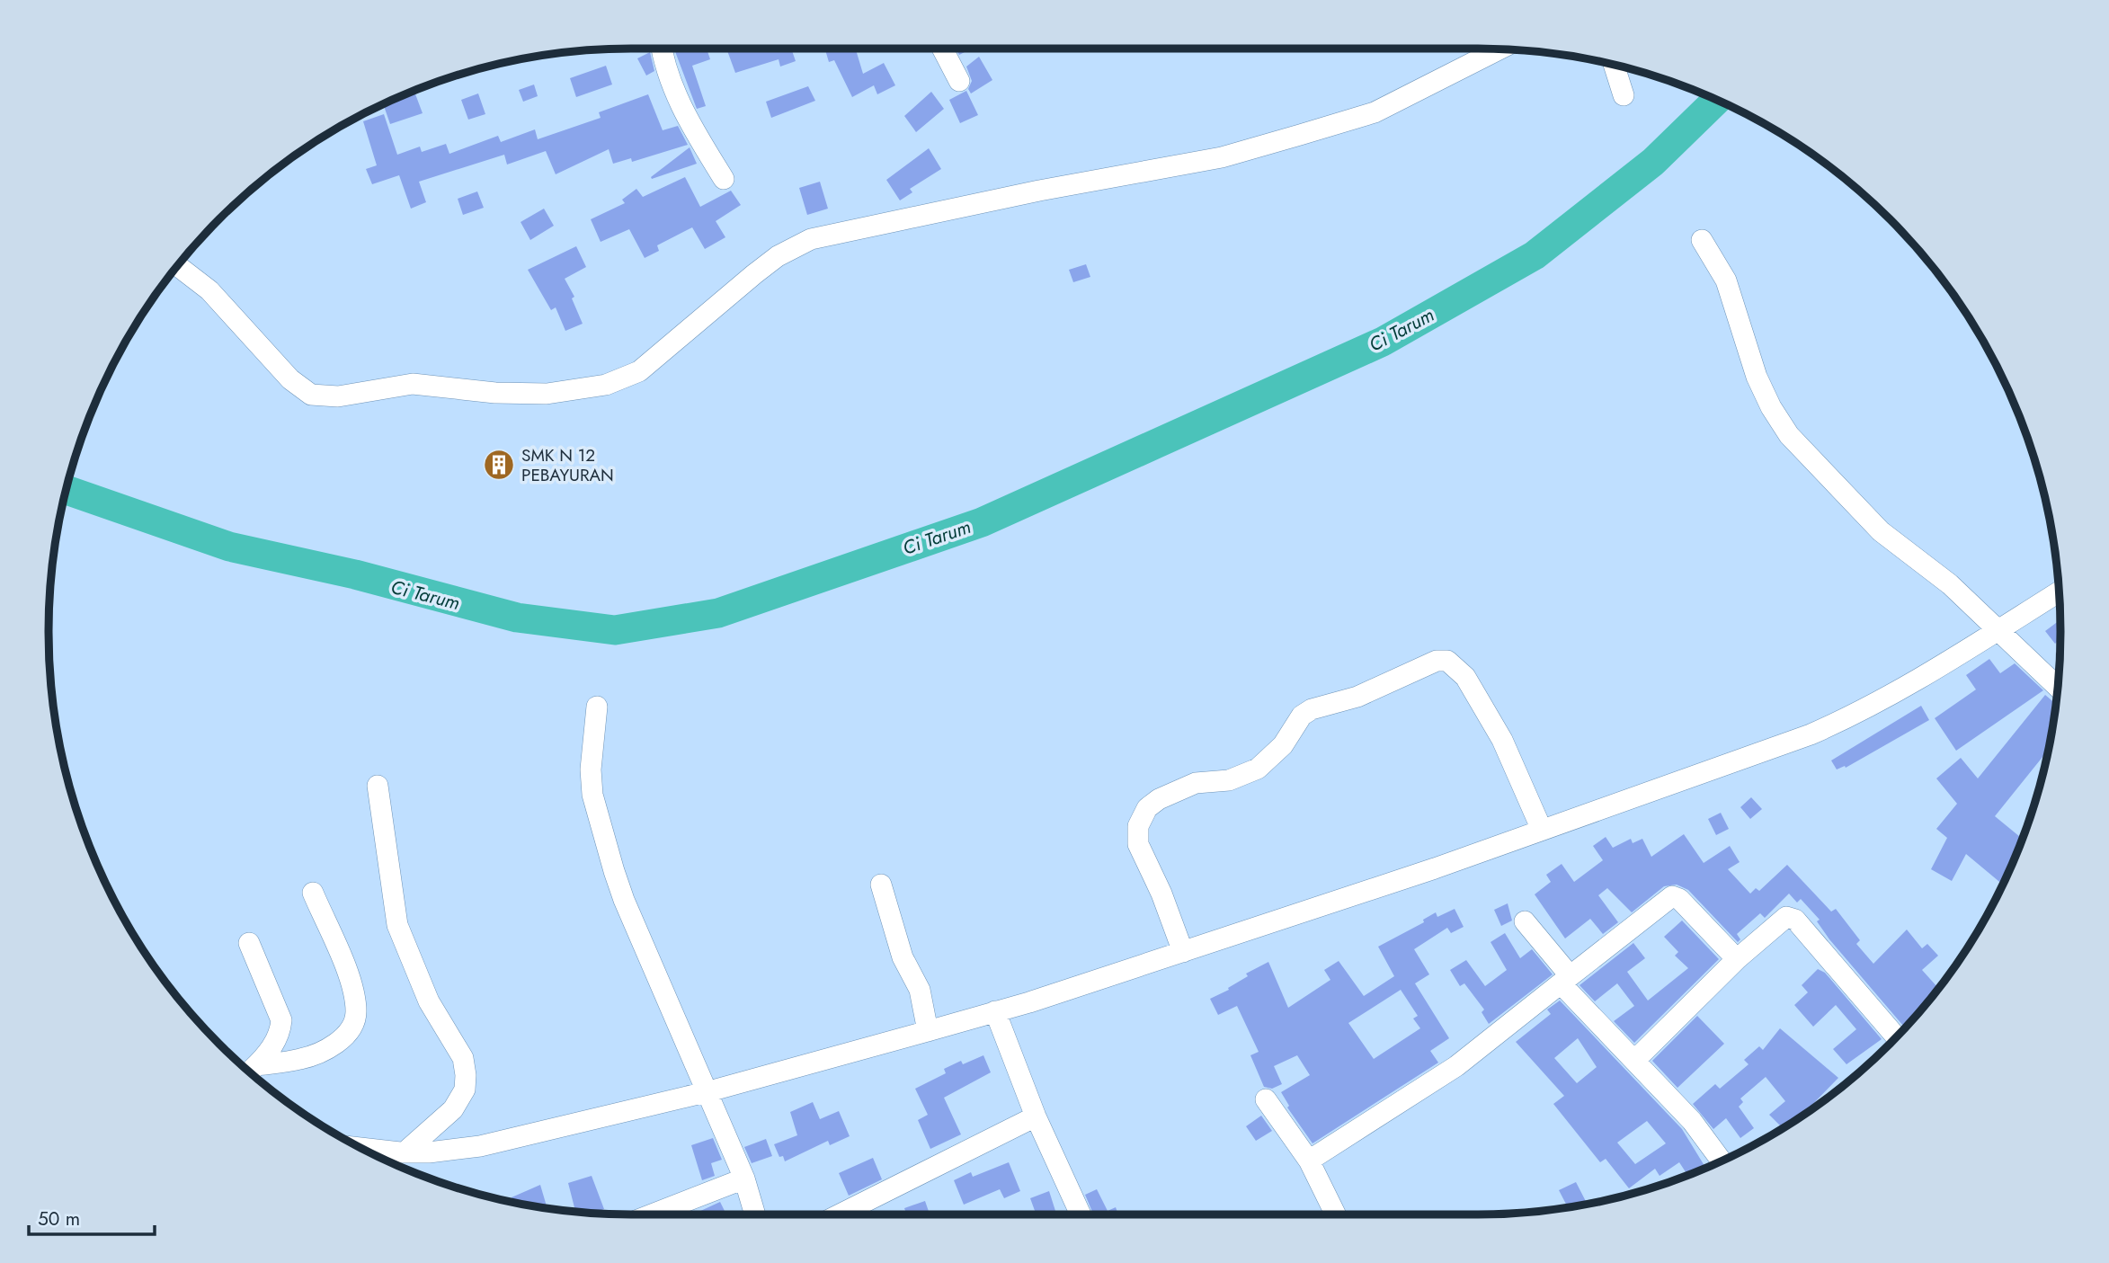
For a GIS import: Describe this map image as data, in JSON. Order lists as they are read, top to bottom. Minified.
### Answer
{"water":["Ci Tarum"],"places":{"building":["SMK N 12 PEBAYURAN"]},"scale_bar":"50 m"}
